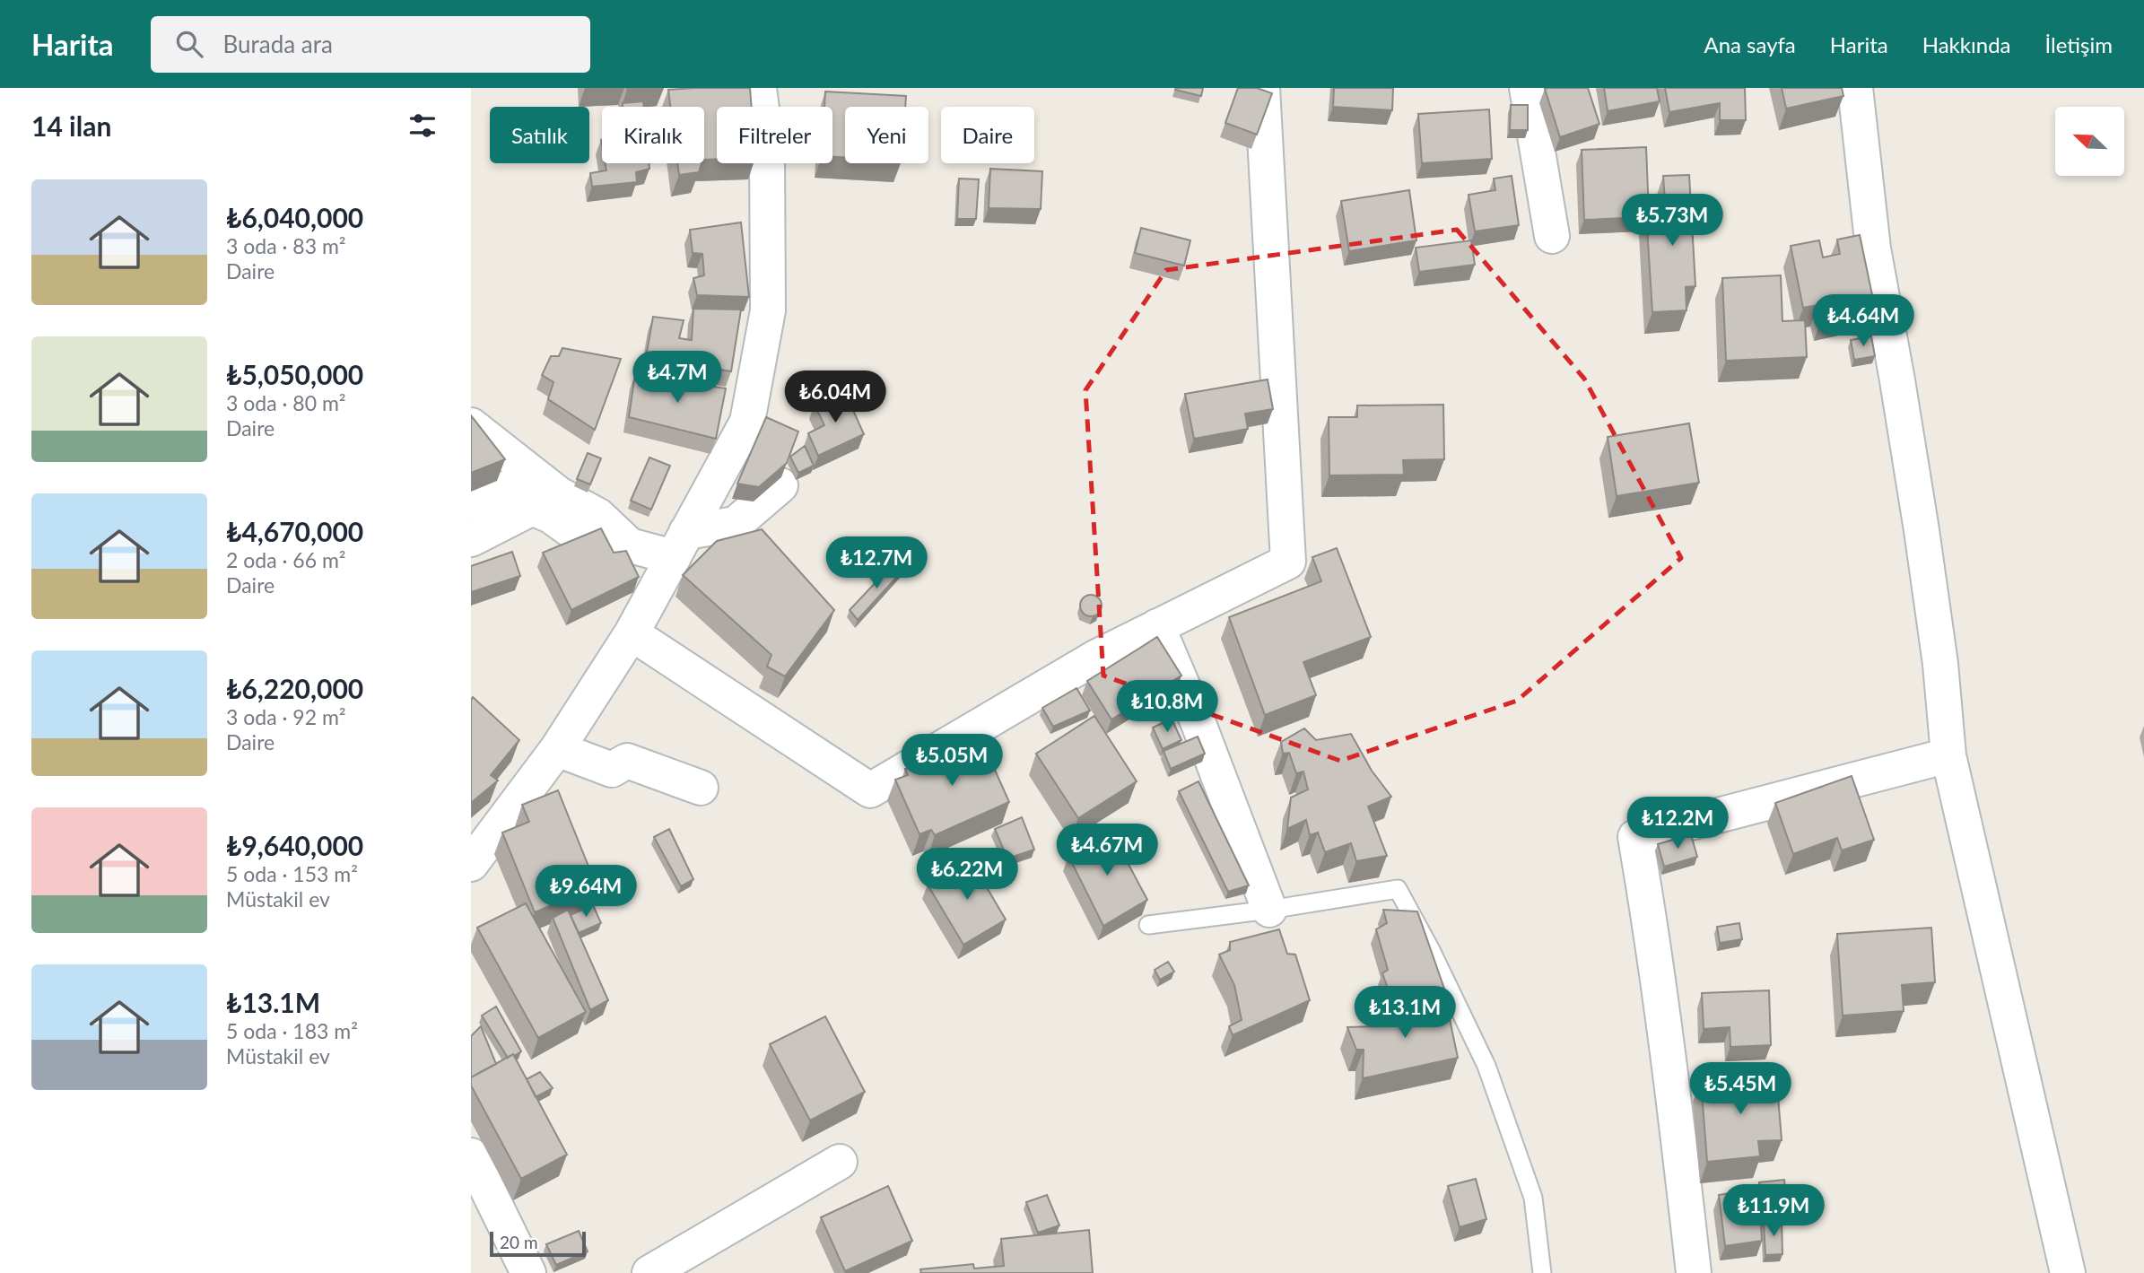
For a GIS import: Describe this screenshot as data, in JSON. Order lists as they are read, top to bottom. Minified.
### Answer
{"scale_bar":"20 m","north":"top left","page":{"header":"Harita","search":"Burada ara","nav":["Ana sayfa","Harita","Hakkında","İletişim"],"heading":"14 ilan","chip":["Satılık","Kiralık","Filtreler","Yeni","Daire"],"list":[{"name":"₺6,040,000","note":"3 oda · 83 m² · Daire"},{"name":"₺5,050,000","note":"3 oda · 80 m² · Daire"},{"name":"₺4,670,000","note":"2 oda · 66 m² · Daire"},{"name":"₺6,220,000","note":"3 oda · 92 m² · Daire"},{"name":"₺9,640,000","note":"5 oda · 153 m² · Müstakil ev"},{"name":"₺13.1M","note":"5 oda · 183 m² · Müstakil ev"}],"price":["₺5.73M","₺4.64M","₺4.7M","₺6.04M","₺12.7M","₺10.8M","₺5.05M","₺12.2M","₺4.67M","₺6.22M","₺9.64M","₺13.1M","₺5.45M","₺11.9M"],"scale":"20 m"}}
